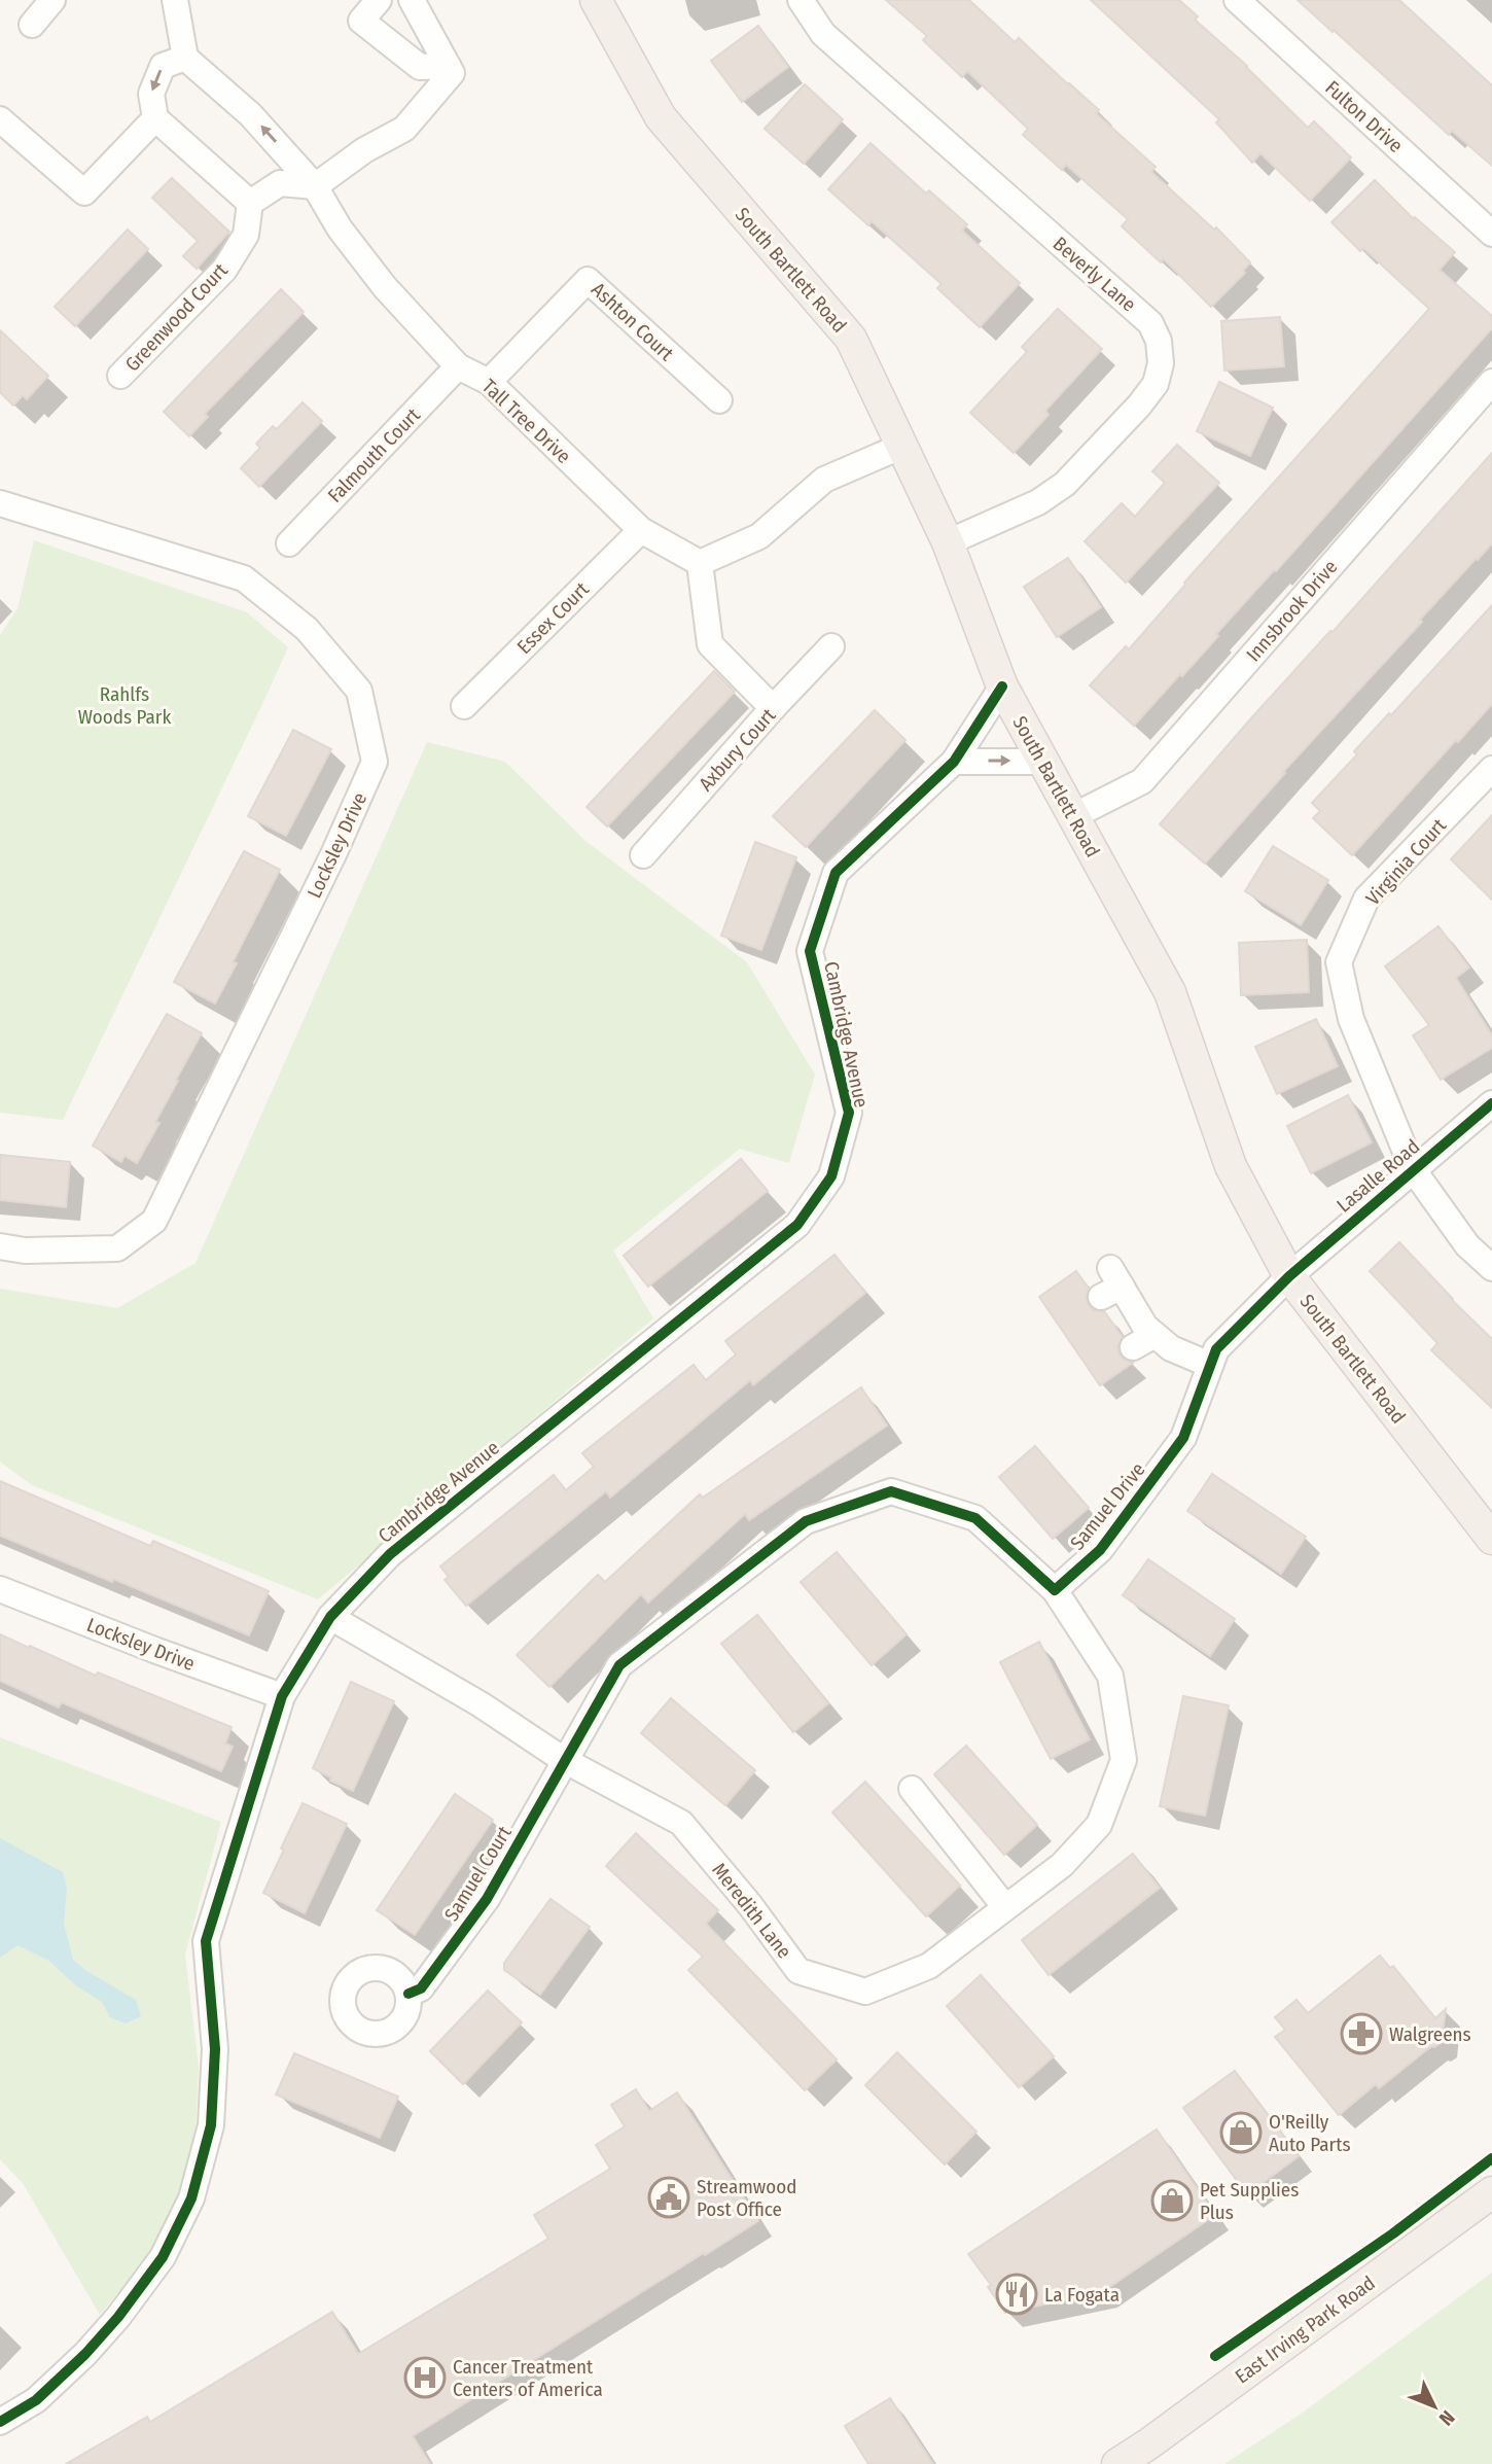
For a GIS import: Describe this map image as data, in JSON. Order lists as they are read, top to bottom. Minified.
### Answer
{"streets":{"main road":["South Bartlett Road","East Irving Park Road"],"street":["Fulton Drive","Beverly Lane","Greenwood Court","Ashton Court","Tall Tree Drive","Falmouth Court","Innsbrook Drive","Essex Court","Axbury Court","Locksley Drive","Virginia Court","Cambridge Avenue","Lasalle Road","Samuel Drive","Samuel Court","Meredith Lane"]},"crossings":[["South Bartlett Road","Beverly Lane"],["South Bartlett Road","Innsbrook Drive"],["South Bartlett Road","Cambridge Avenue"],["South Bartlett Road","Lasalle Road"],["South Bartlett Road","Samuel Drive"],["Ashton Court","Tall Tree Drive"],["Tall Tree Drive","Falmouth Court"],["Tall Tree Drive","Essex Court"],["Locksley Drive","Cambridge Avenue"],["Virginia Court","Lasalle Road"],["Cambridge Avenue","Meredith Lane"],["Lasalle Road","Samuel Drive"],["Samuel Drive","Meredith Lane"],["Samuel Court","Meredith Lane"]],"parks":["Rahlfs Woods Park"],"places":{"pharmacy":["Walgreens"],"shop":["O'Reilly Auto Parts","Pet Supplies Plus"],"public building":["Streamwood Post Office"],"restaurant":["La Fogata"],"hospital":["Cancer Treatment Centers of America"]},"north":"bottom right"}
